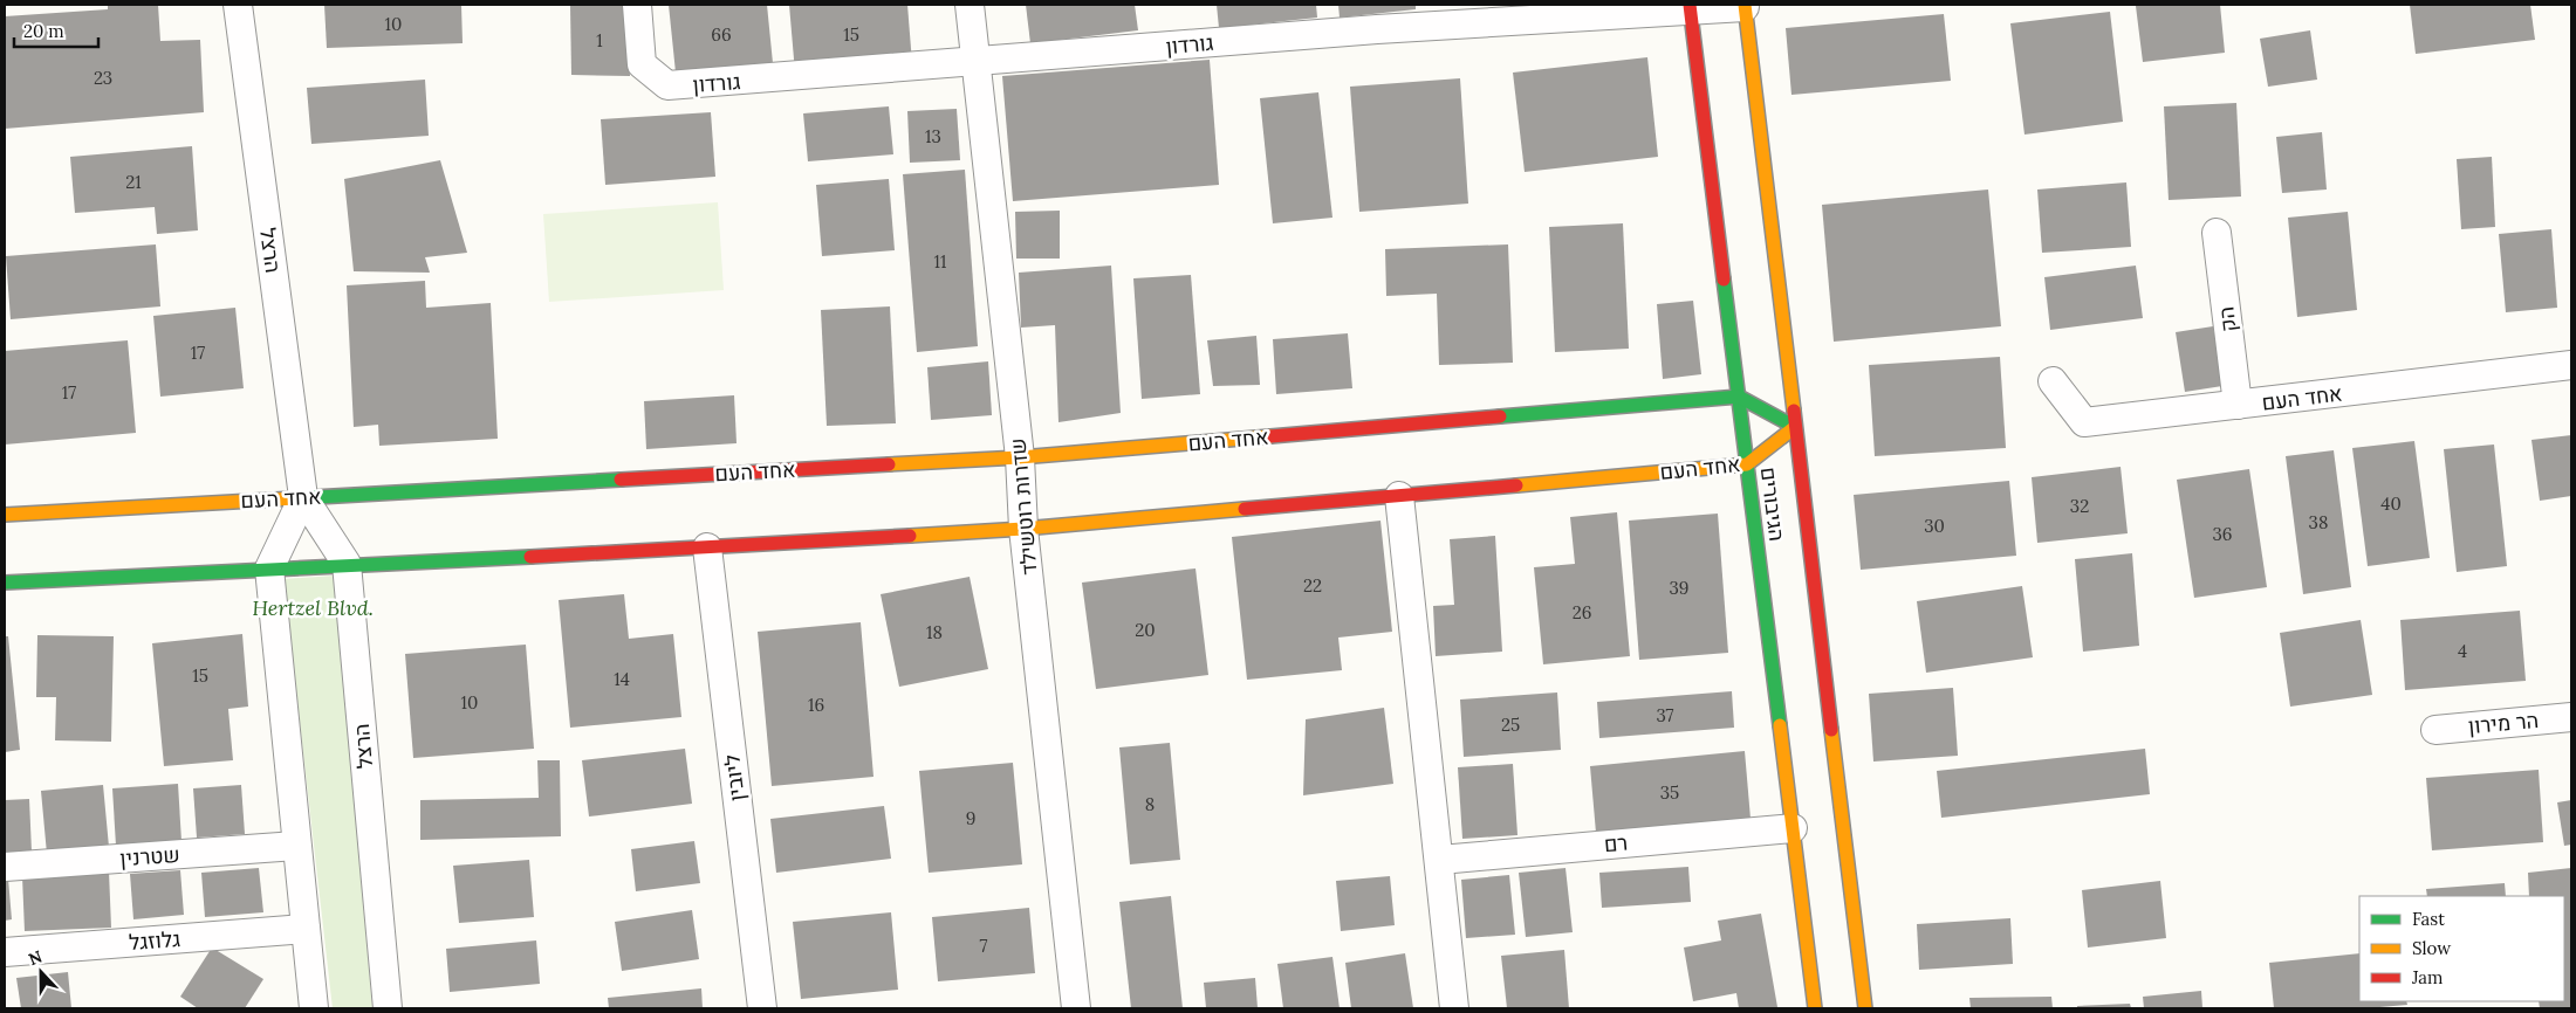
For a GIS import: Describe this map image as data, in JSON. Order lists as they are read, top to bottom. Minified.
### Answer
{"streets":{"street":["גורדון","הרצל","הק","אחד העם","הגיבורים","שדרות רוטשילד","הר מירון","ליובין","רם","שטרנין","גלוזגל"]},"crossings":[["גורדון","הגיבורים"],["גורדון","שדרות רוטשילד"],["הרצל","אחד העם"],["הק","אחד העם"],["אחד העם","הגיבורים"],["אחד העם","שדרות רוטשילד"],["אחד העם","ליובין"],["הגיבורים","רם"]],"parks":["Hertzel Blvd."],"house_numbers":["10","66","15","1","23","13","21","11","17","17","40","32","38","30","36","22","39","26","20","18","4","15","14","10","16","37","25","35","8","9","7"],"legend":["Fast","Slow","Jam"],"scale_bar":"20 m","north":"top"}
